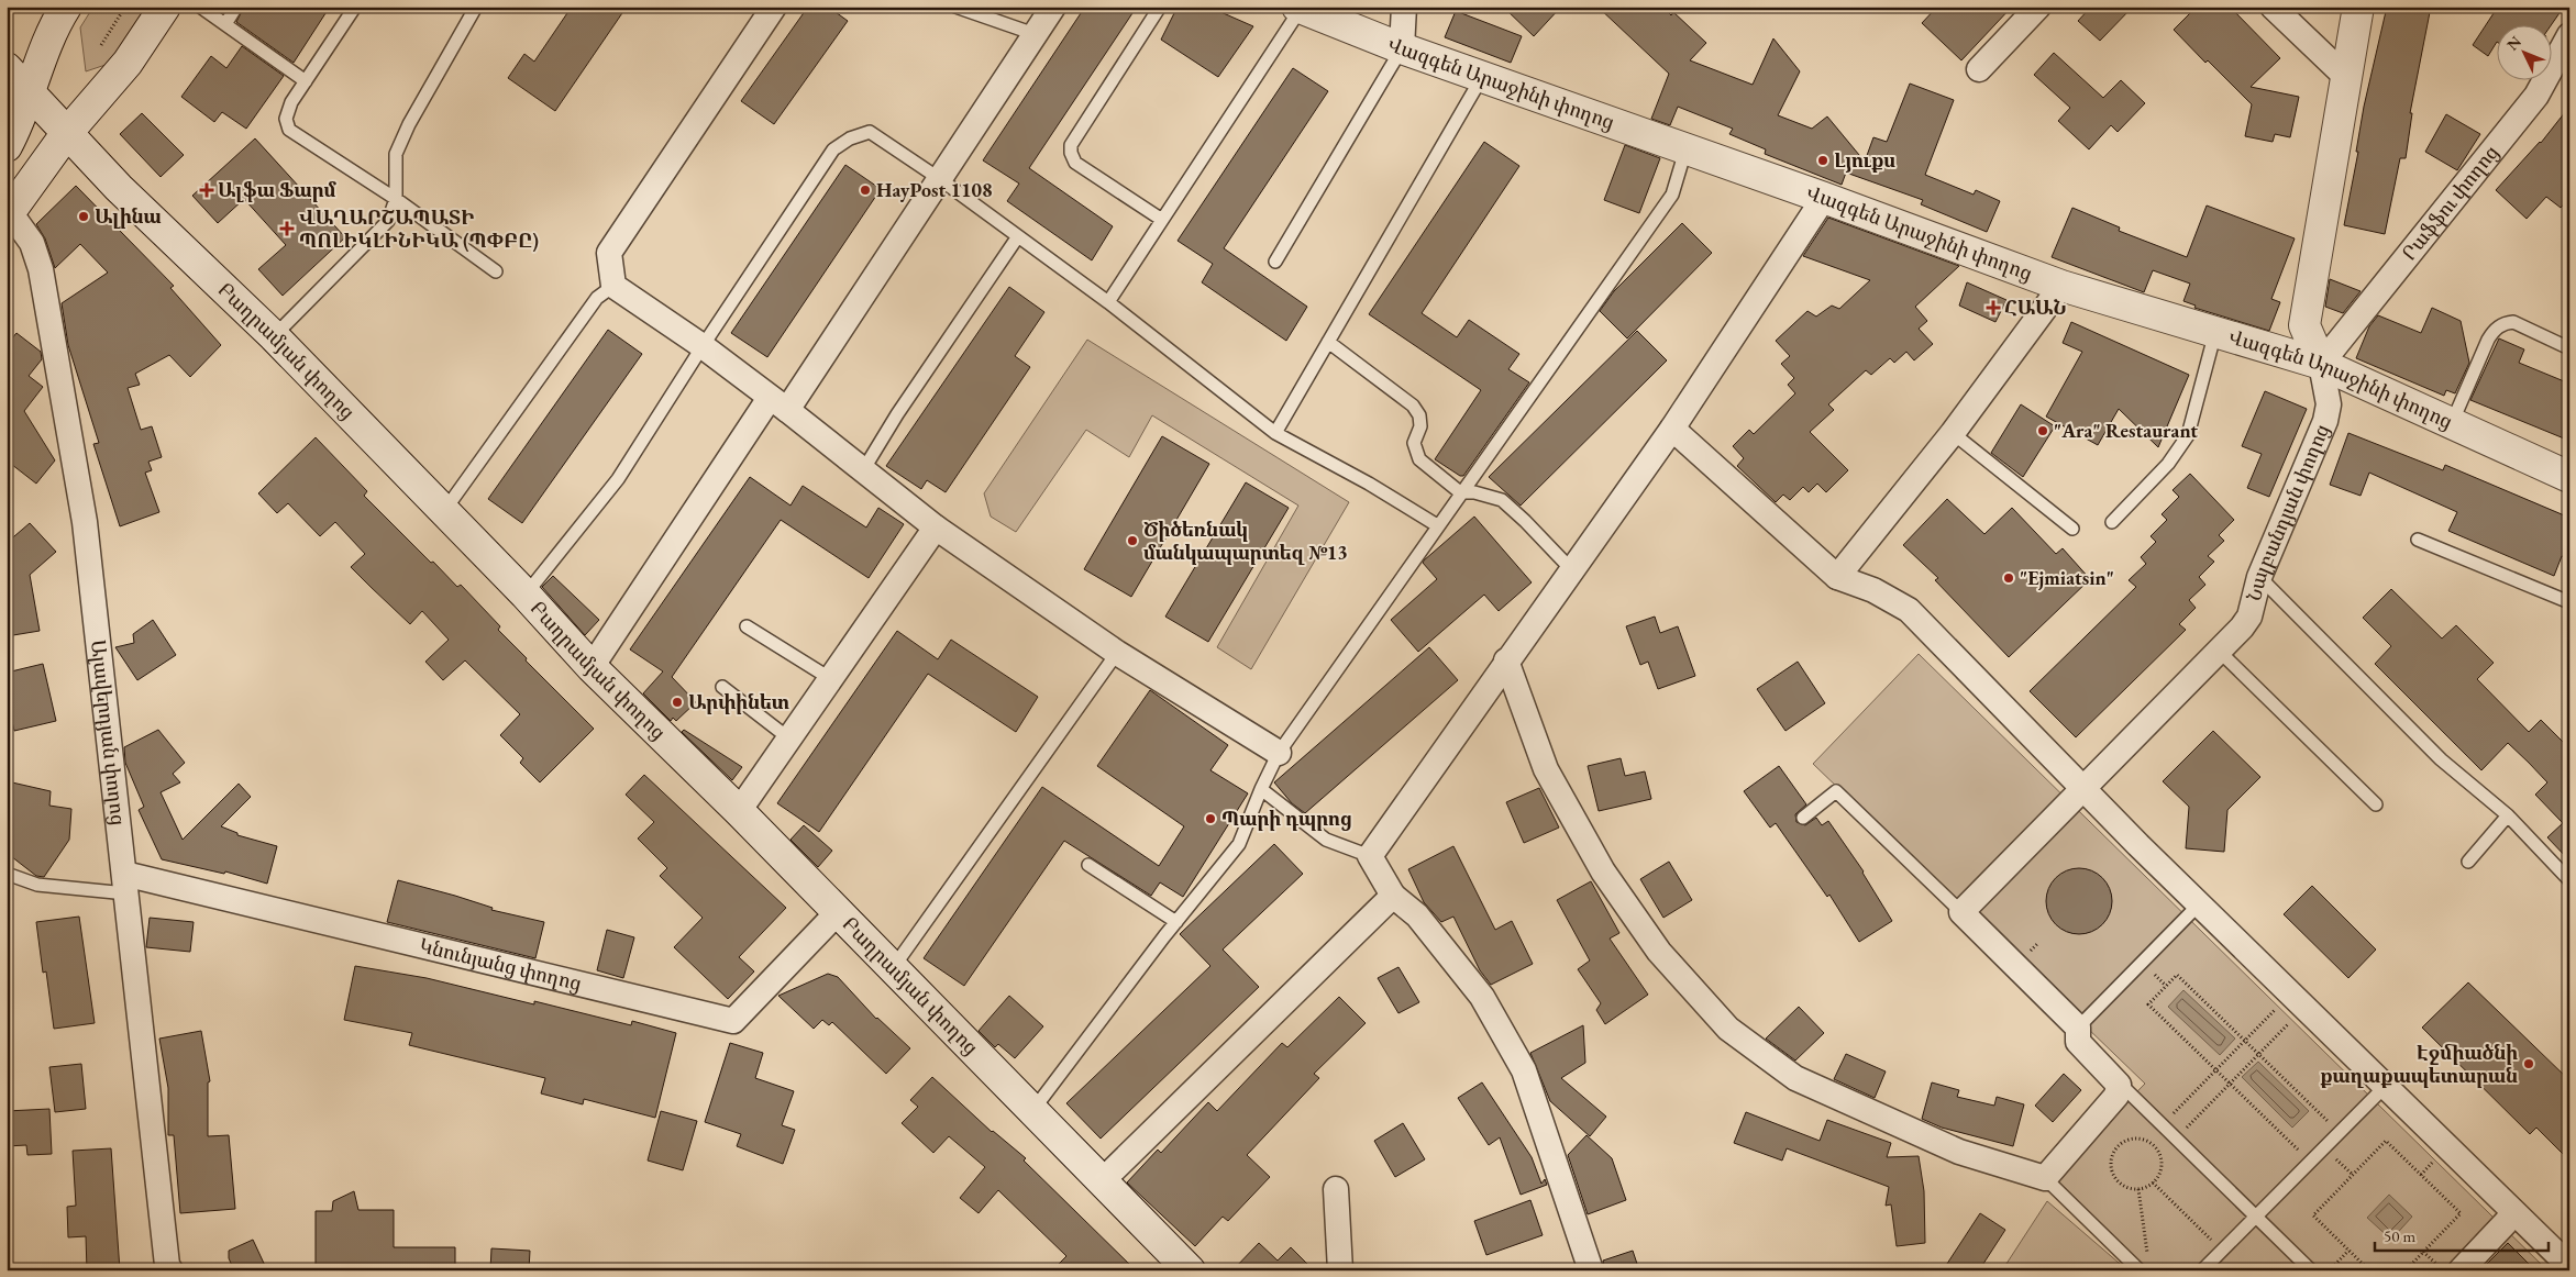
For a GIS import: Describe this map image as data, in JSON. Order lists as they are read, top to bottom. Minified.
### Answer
{"streets":{"main road":["Վազգեն Արաջինի փողոց","Բաղրամյան փողոց","Նալբանդյան փողոց"],"street":["Րաֆֆու փողոց","Ալավերդյան փողոց","Կնունյանց փողոց"]},"crossings":[["Վազգեն Արաջինի փողոց","Րաֆֆու փողոց"],["Վազգեն Արաջինի փողոց","Նալբանդյան փողոց"],["Րաֆֆու փողոց","Նալբանդյան փողոց"],["Բաղրամյան փողոց","Կնունյանց փողոց"],["Ալավերդյան փողոց","Կնունյանց փողոց"]],"places":{"other":["Լյուքս","HayPost 1108","Ալինա","\"Ara\" Restaurant","Ծիծեռնակ մանկապարտեզ №13","\"Ejmiatsin\"","Արփինետ","Պարի դպրոց","Էջմիածնի քաղաքապետարան"],"health":["Ալֆա Ֆարմ","ՎԱՂԱՐՇԱՊԱՏԻ ՊՈԼԻԿԼԻՆԻԿԱ (ՊՓԲԸ)","ՀԱԱՆ"]},"scale_bar":"50 m","north":"top left"}
